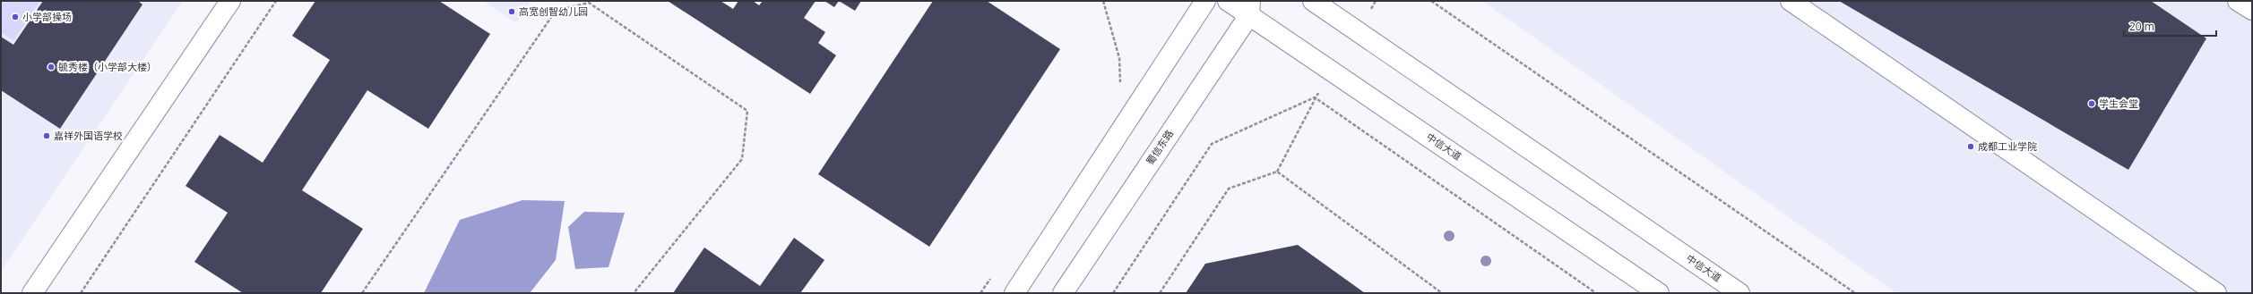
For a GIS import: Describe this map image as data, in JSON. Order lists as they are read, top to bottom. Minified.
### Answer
{"streets":{"main road":["中信大道","蜀信东路"]},"crossings":[["中信大道","蜀信东路"]],"places":["高宽创智幼儿园","小学部操场","毓秀楼（小学部大楼）","学生会堂","嘉祥外国语学校","成都工业学院"],"scale_bar":"20 m"}
